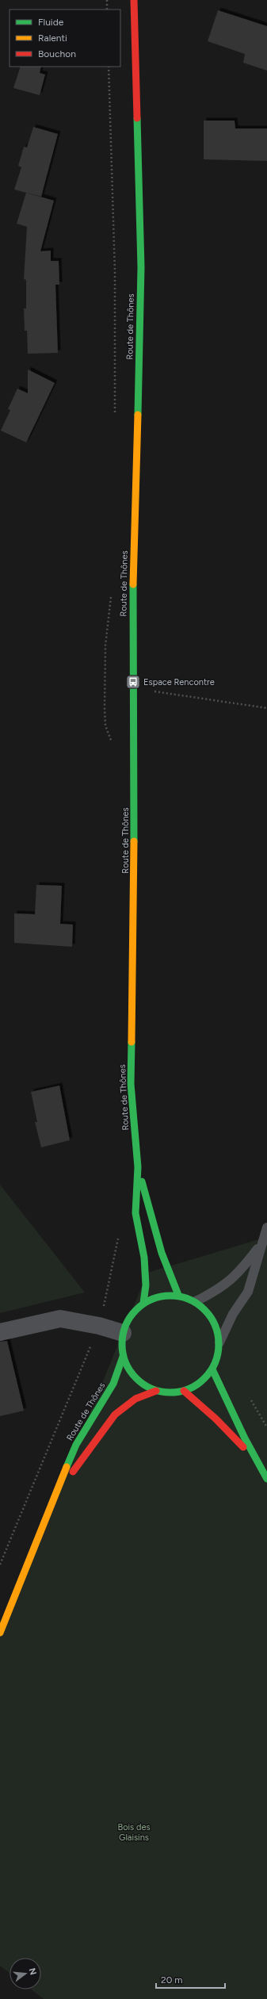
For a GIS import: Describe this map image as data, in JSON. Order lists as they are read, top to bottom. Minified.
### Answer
{"streets":{"main road":["Route de Thônes"]},"parks":["Bois des Glaisins"],"places":{"bus stop":["Espace Rencontre"]},"legend":["Fluide","Ralenti","Bouchon"],"scale_bar":"20 m","north":"right"}
